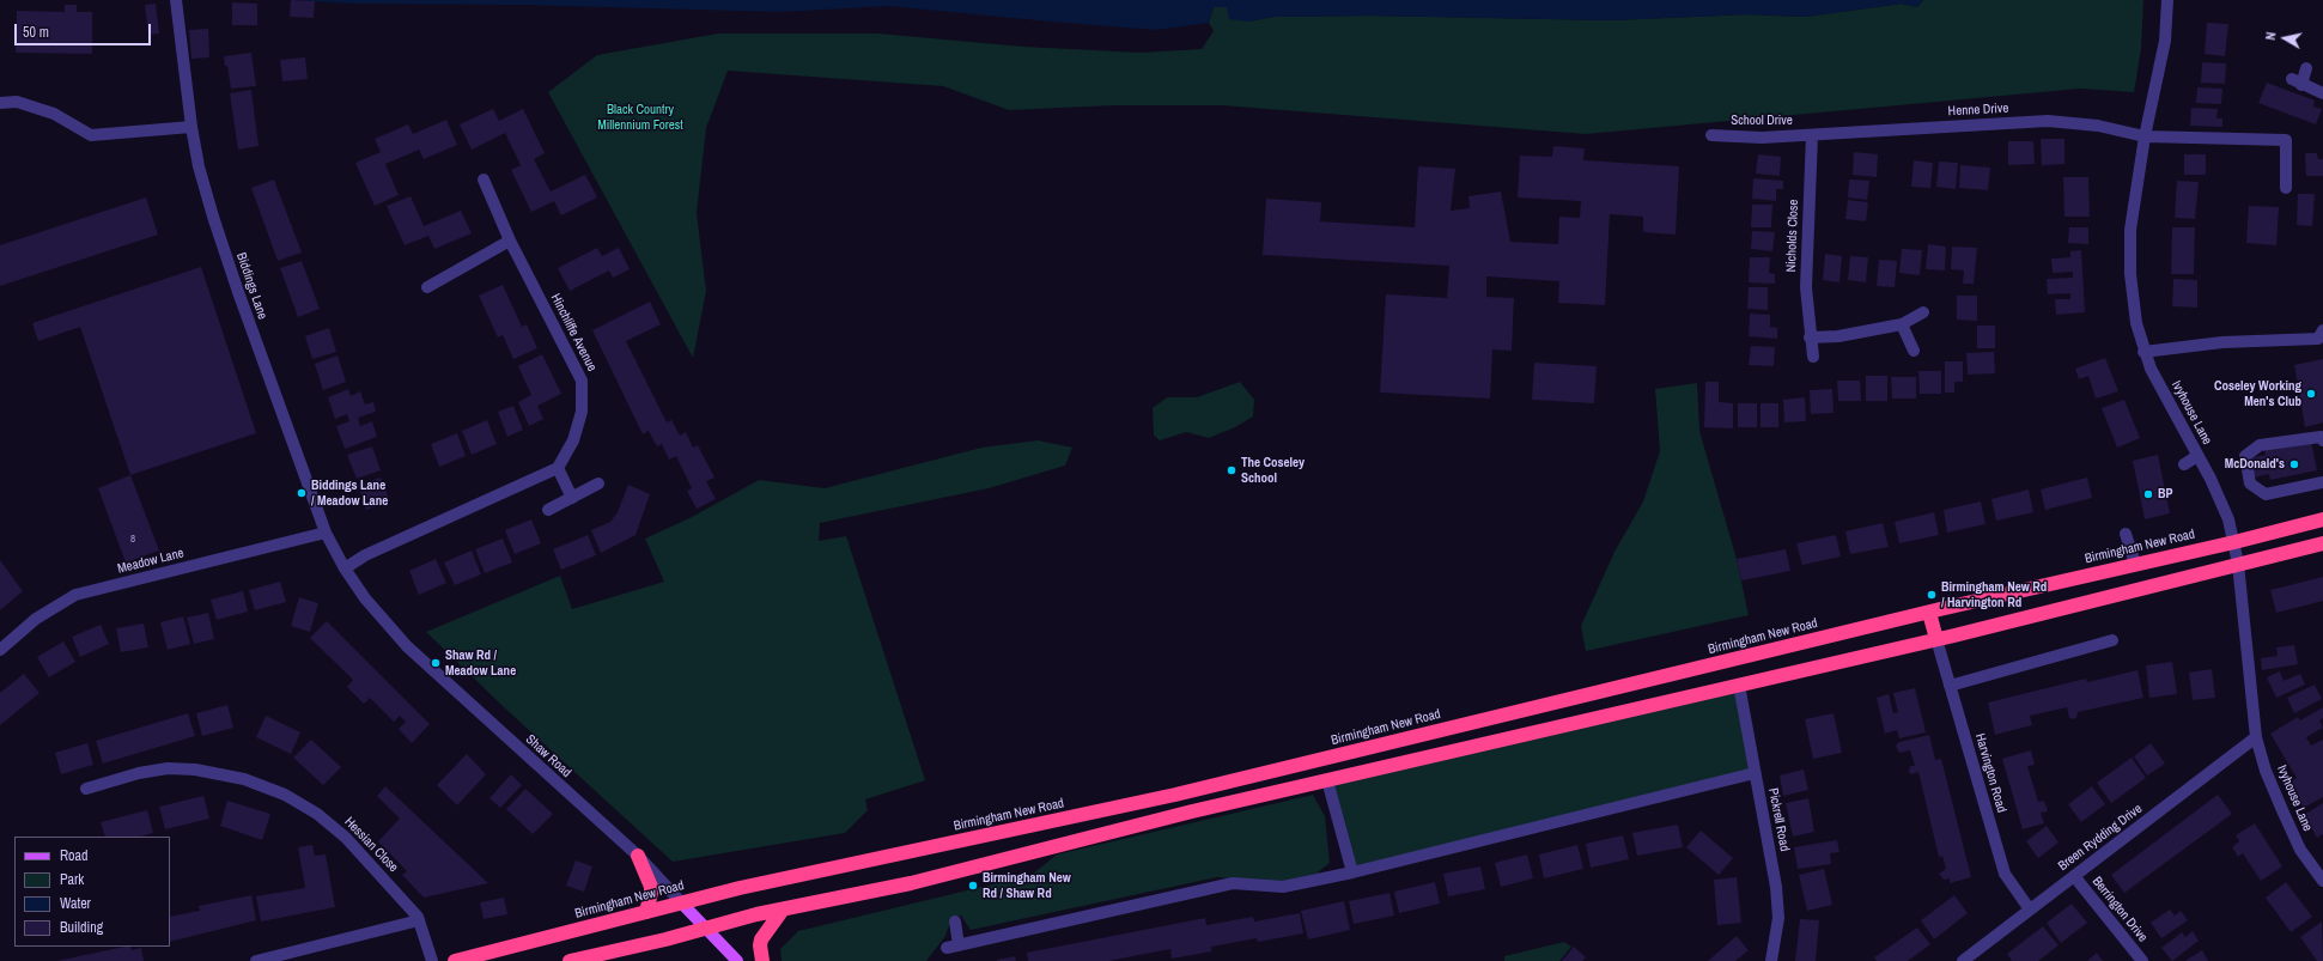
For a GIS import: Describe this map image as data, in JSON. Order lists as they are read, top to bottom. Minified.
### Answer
{"streets":{"highway":["Birmingham New Road"],"main road":["Shaw Road"],"street":["Henne Drive","School Drive","Nicholds Close","Biddings Lane","Hinchliffe Avenue","Ivyhouse Lane","Meadow Lane","Harvington Road","Pickrell Road","Breen Rydding Drive","Hessian Close","Berrington Drive"]},"crossings":[["Henne Drive","School Drive"],["Henne Drive","Nicholds Close"],["Henne Drive","Ivyhouse Lane"],["School Drive","Nicholds Close"],["Biddings Lane","Meadow Lane"],["Biddings Lane","Shaw Road"],["Ivyhouse Lane","Birmingham New Road"],["Ivyhouse Lane","Breen Rydding Drive"],["Birmingham New Road","Shaw Road"],["Harvington Road","Breen Rydding Drive"],["Breen Rydding Drive","Berrington Drive"]],"parks":["Black Country Millennium Forest"],"places":["Coseley Working Men's Club","McDonald's","The Coseley School","Biddings Lane / Meadow Lane","BP","Birmingham New Rd / Harvington Rd","Shaw Rd / Meadow Lane","Birmingham New Rd / Shaw Rd"],"house_numbers":["8"],"legend":["Road","Park","Water","Building"],"scale_bar":"50 m","north":"left"}
